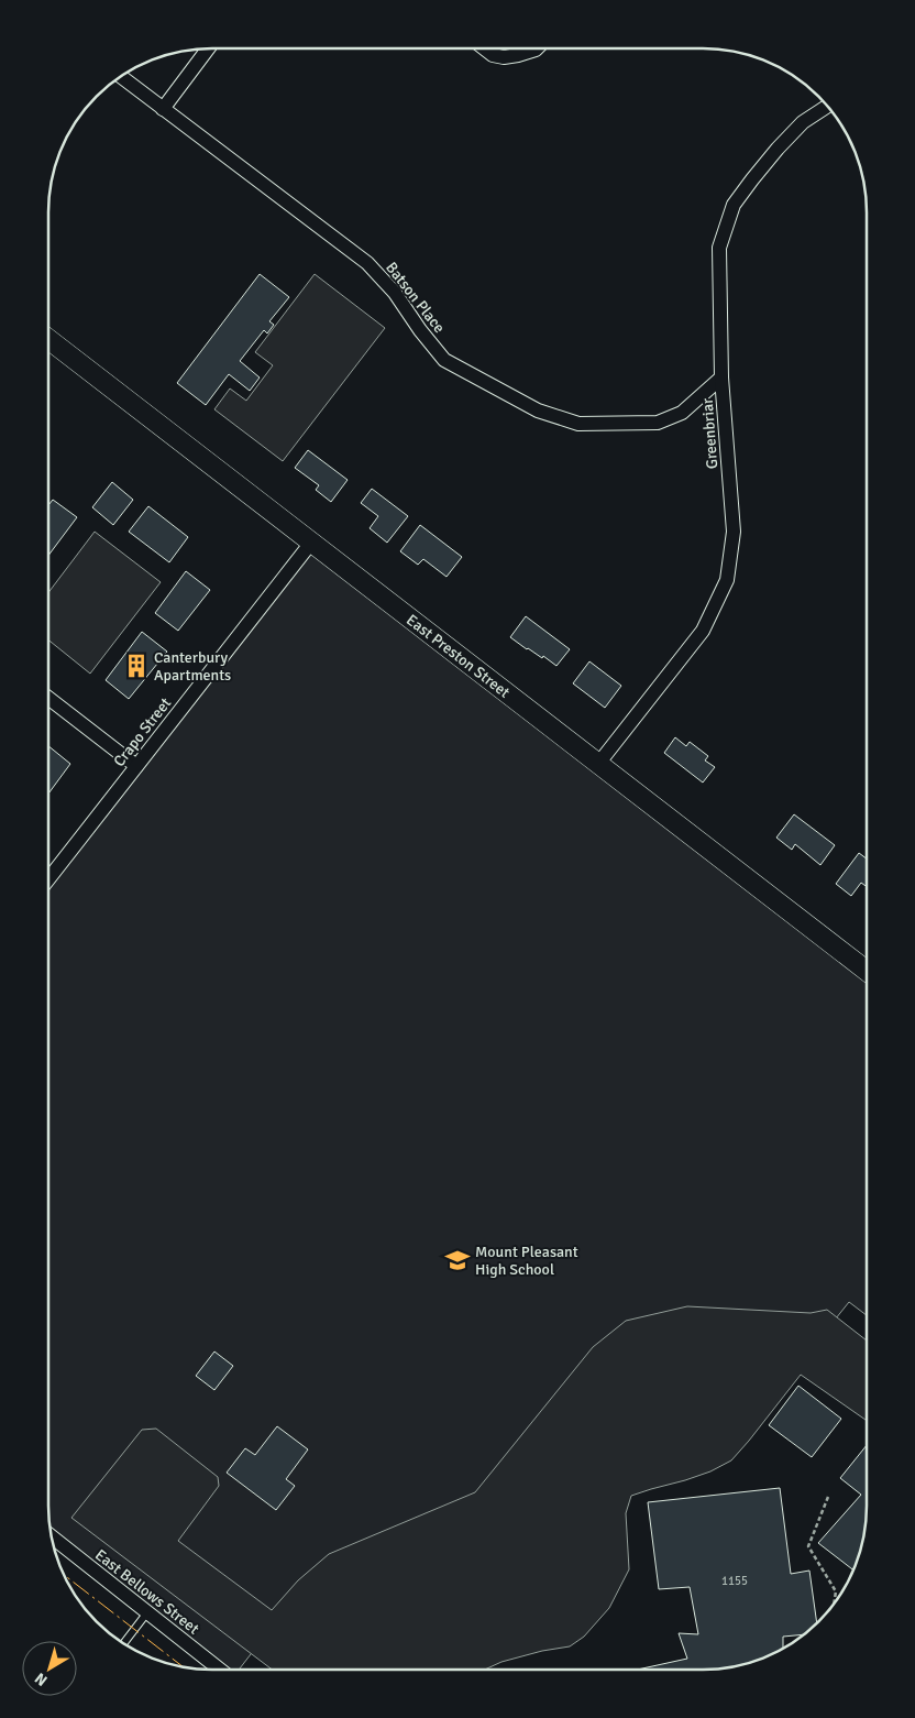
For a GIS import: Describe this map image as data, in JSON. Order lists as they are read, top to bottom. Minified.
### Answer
{"streets":{"street":["Batson Place","Greenbriar","East Preston Street","Crapo Street","East Bellows Street"]},"crossings":[["Batson Place","Greenbriar"],["Greenbriar","East Preston Street"],["East Preston Street","Crapo Street"]],"places":{"building":["Canterbury Apartments"],"school or university":["Mount Pleasant High School"]},"house_numbers":["1155"],"north":"bottom left"}
